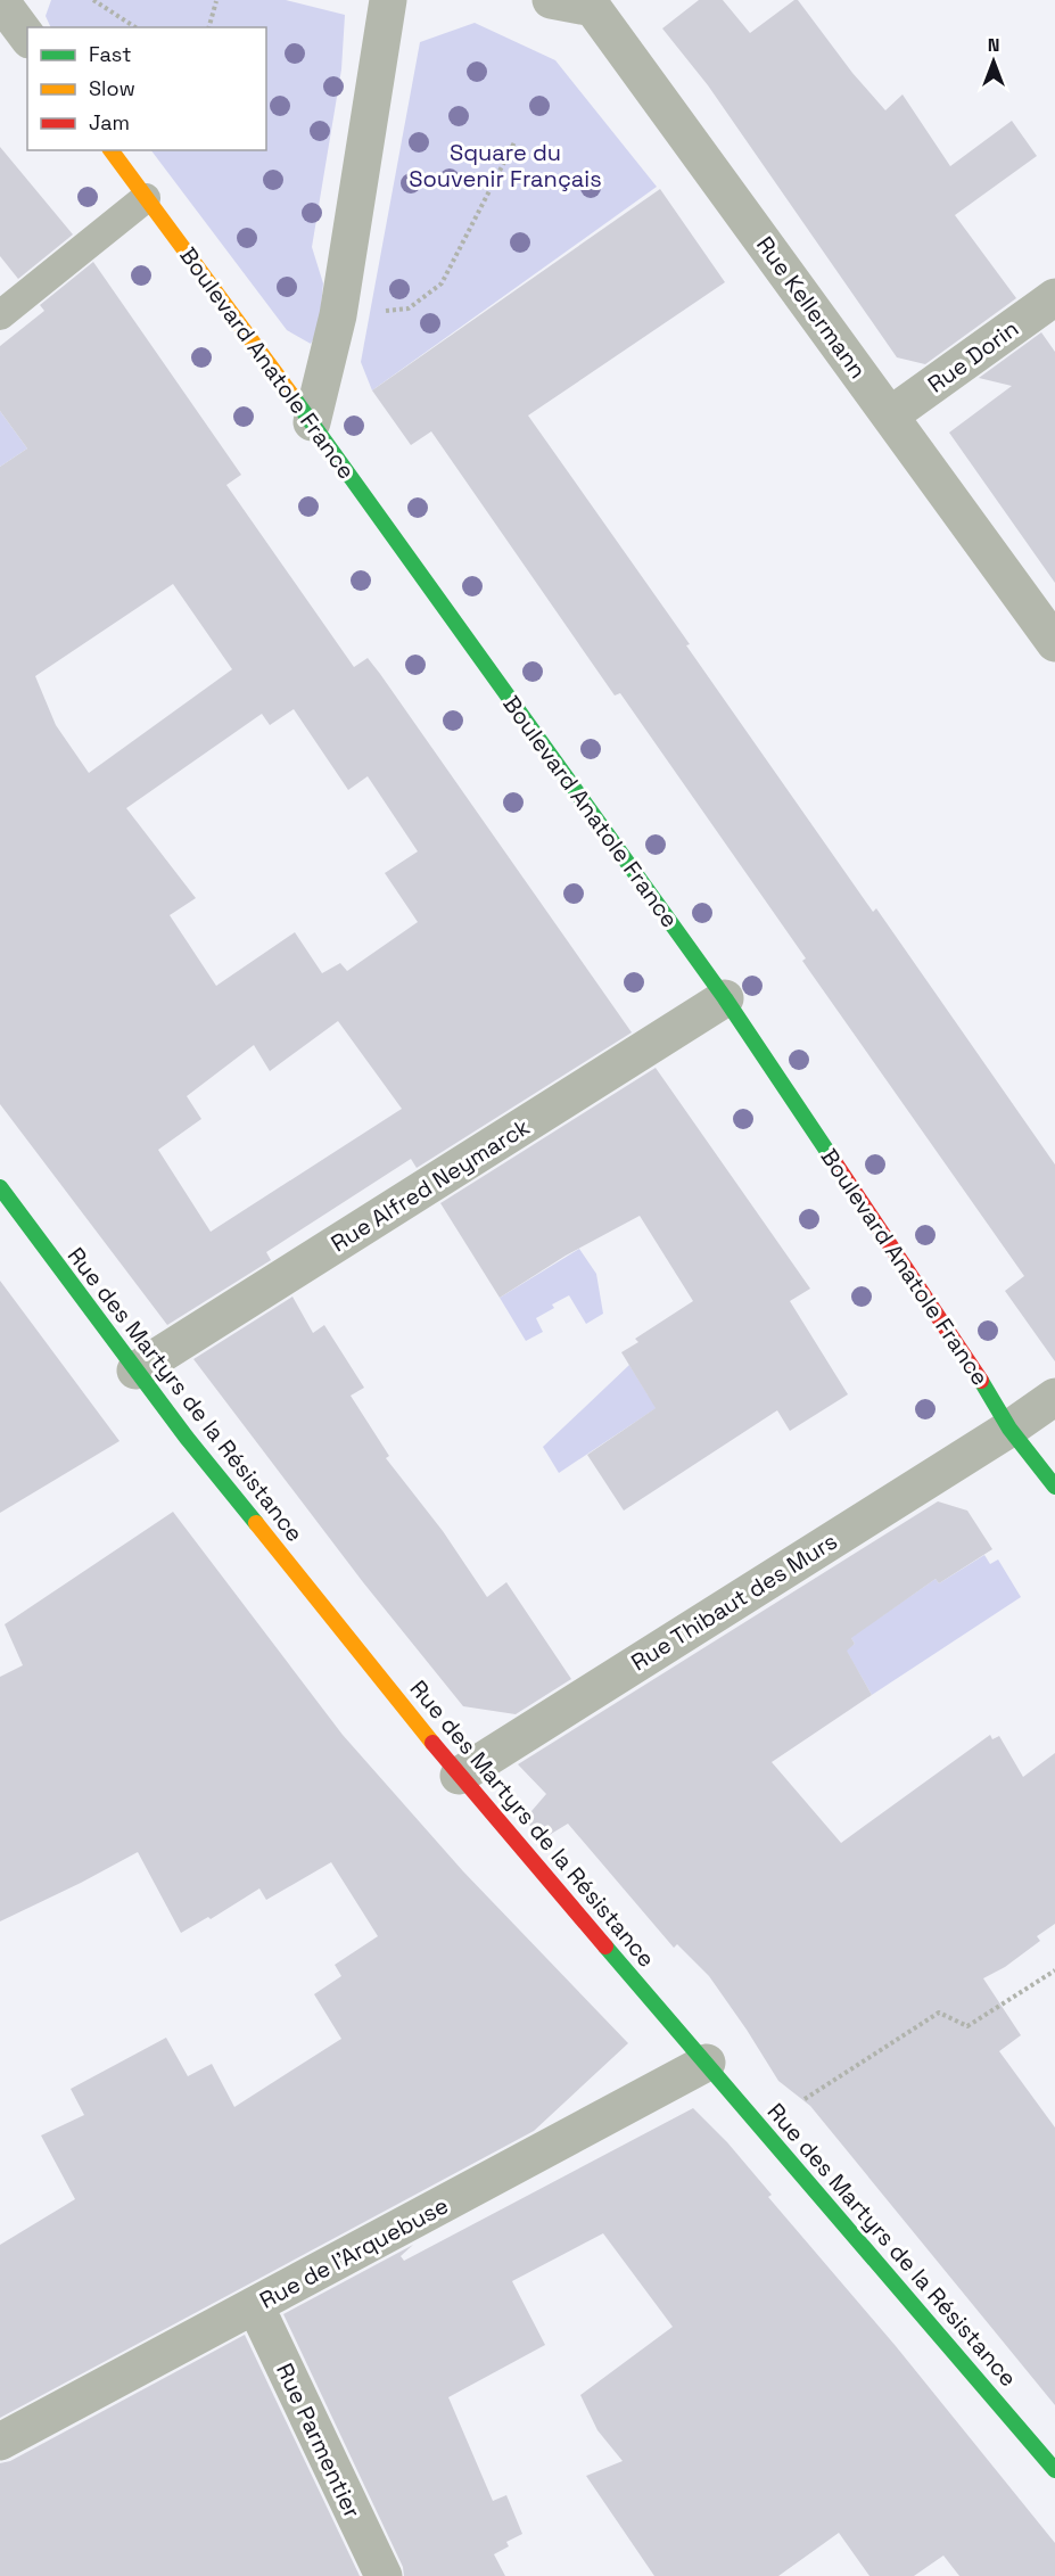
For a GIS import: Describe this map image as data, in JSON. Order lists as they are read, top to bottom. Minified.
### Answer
{"streets":{"street":["Rue Kellermann","Rue Dorin","Boulevard Anatole France","Rue Alfred Neymarck","Rue des Martyrs de la Résistance","Rue Thibaut des Murs","Rue de l'Arquebuse","Rue Parmentier"]},"crossings":[["Rue Kellermann","Rue Dorin"],["Boulevard Anatole France","Rue Alfred Neymarck"],["Boulevard Anatole France","Rue Thibaut des Murs"],["Rue Alfred Neymarck","Rue des Martyrs de la Résistance"],["Rue des Martyrs de la Résistance","Rue Thibaut des Murs"],["Rue des Martyrs de la Résistance","Rue de l'Arquebuse"],["Rue de l'Arquebuse","Rue Parmentier"]],"parks":["Square du Souvenir Français"],"legend":["Fast","Slow","Jam"],"north":"top"}
